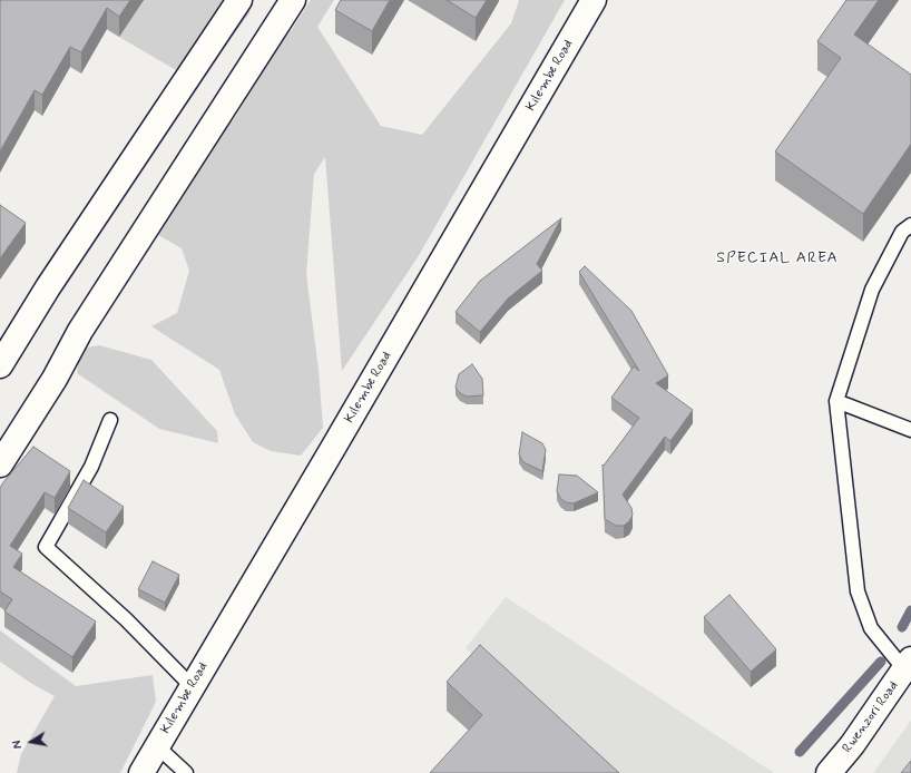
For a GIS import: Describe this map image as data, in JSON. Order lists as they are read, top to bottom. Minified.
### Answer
{"streets":{"street":["Kilembe Road","Rwenzori Road"]},"districts":["SPECIAL AREA"],"north":"left"}
